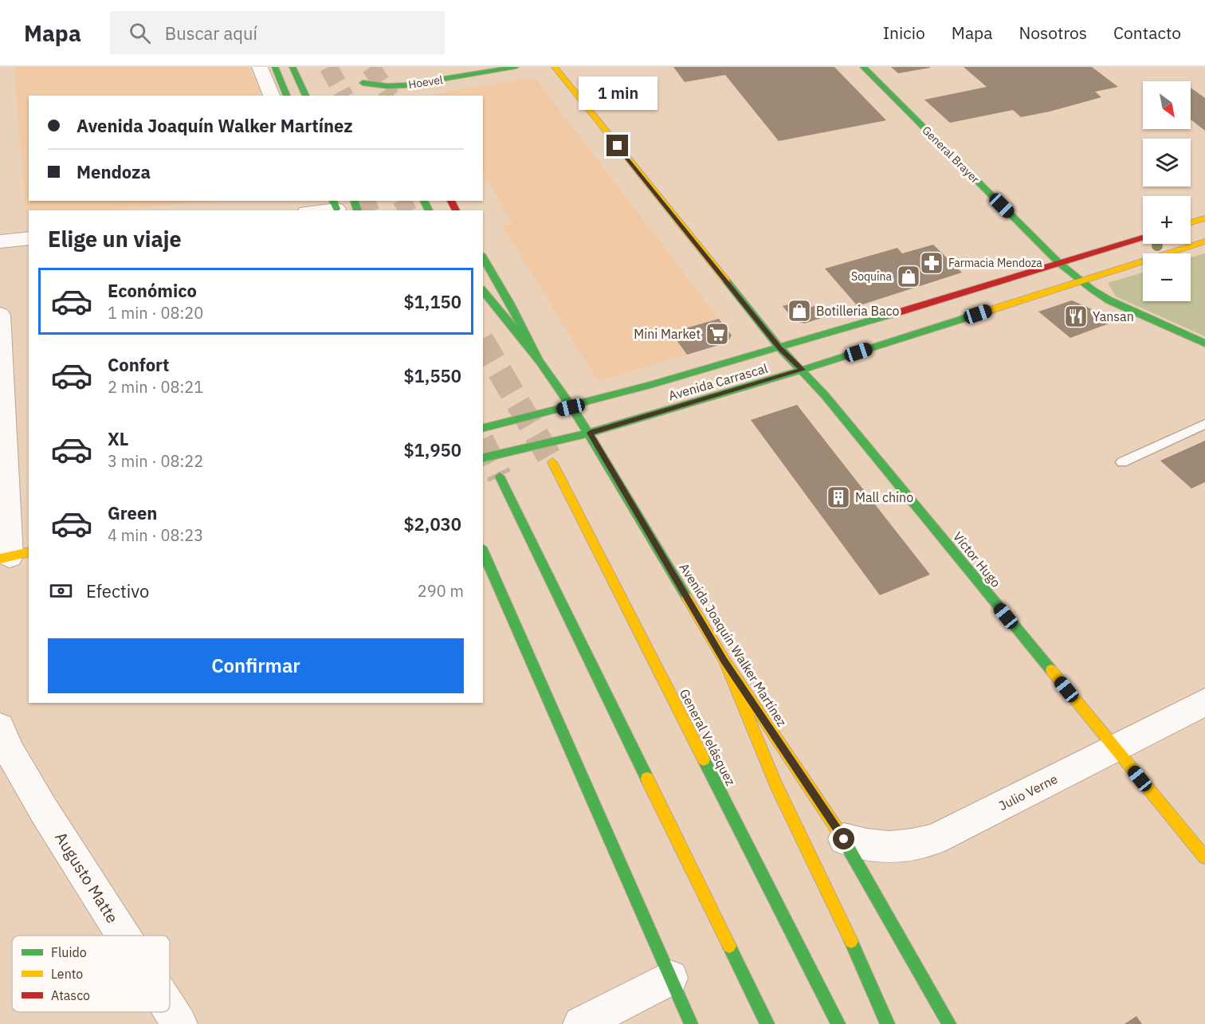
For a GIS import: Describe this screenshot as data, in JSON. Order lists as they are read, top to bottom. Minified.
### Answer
{"streets":{"main road":["Hoevel","General Brayer","Avenida Carrascal","Víctor Hugo","Avenida Joaquín Walker Martínez","General Velásquez"],"street":["Julio Verne","Augusto Matte"]},"crossings":[["General Brayer","Avenida Carrascal"],["Avenida Carrascal","Víctor Hugo"],["Avenida Carrascal","Avenida Joaquín Walker Martínez"],["Víctor Hugo","Julio Verne"],["Avenida Joaquín Walker Martínez","Julio Verne"]],"places":{"pharmacy":["Farmacia Mendoza"],"shop":["Soquina","Botilleria Baco"],"restaurant":["Yansan"],"supermarket":["Mini Market"],"building":["Mall chino"]},"legend":["Fluido","Lento","Atasco"],"north":"bottom right","page":{"header":"Mapa","search":"Buscar aquí","nav":["Inicio","Mapa","Nosotros","Contacto"],"bubble":"1 min","map_buttons":["+","−"],"banner":["Avenida Joaquín Walker Martínez","Mendoza"],"heading":"Elige un viaje","list":[{"name":"Económico","note":"1 min · 08:20","value":"$1,150"},{"name":"Confort","note":"2 min · 08:21","value":"$1,550"},{"name":"XL","note":"3 min · 08:22","value":"$1,950"},{"name":"Green","note":"4 min · 08:23","value":"$2,030"}],"pay":["Efectivo","290 m"],"buttons":"Confirmar"}}
